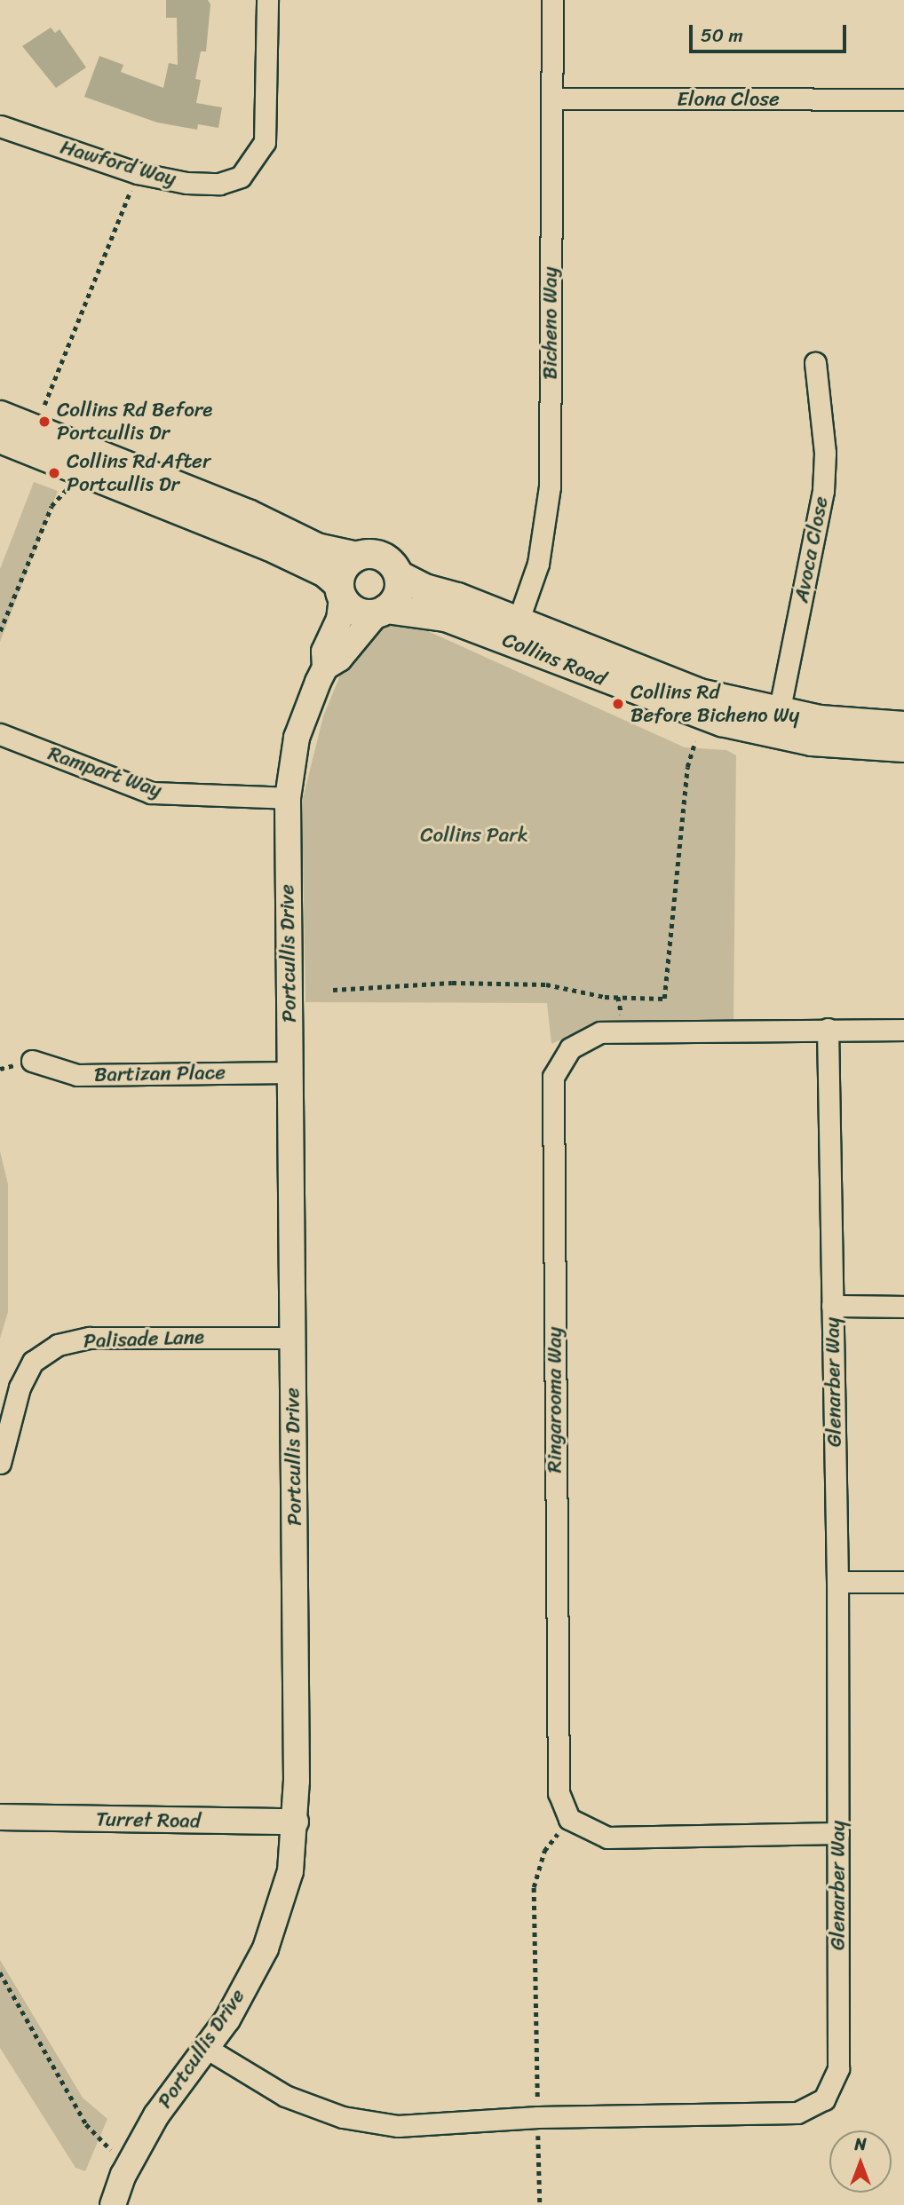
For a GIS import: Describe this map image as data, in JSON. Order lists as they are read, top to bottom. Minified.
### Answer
{"streets":{"main road":["Collins Road"],"street":["Elona Close","Hawford Way","Bicheno Way","Avoca Close","Rampart Way","Portcullis Drive","Bartizan Place","Palisade Lane","Glenarber Way","Ringarooma Way","Turret Road"]},"crossings":[["Elona Close","Bicheno Way"],["Bicheno Way","Collins Road"],["Avoca Close","Collins Road"],["Collins Road","Portcullis Drive"],["Rampart Way","Portcullis Drive"],["Portcullis Drive","Bartizan Place"],["Portcullis Drive","Palisade Lane"],["Portcullis Drive","Glenarber Way"],["Portcullis Drive","Turret Road"],["Glenarber Way","Ringarooma Way"]],"parks":["Collins Park"],"places":["Collins Rd Before Portcullis Dr","Collins Rd After Portcullis Dr","Collins Rd Before Bicheno Wy"],"scale_bar":"50 m","north":"top"}
